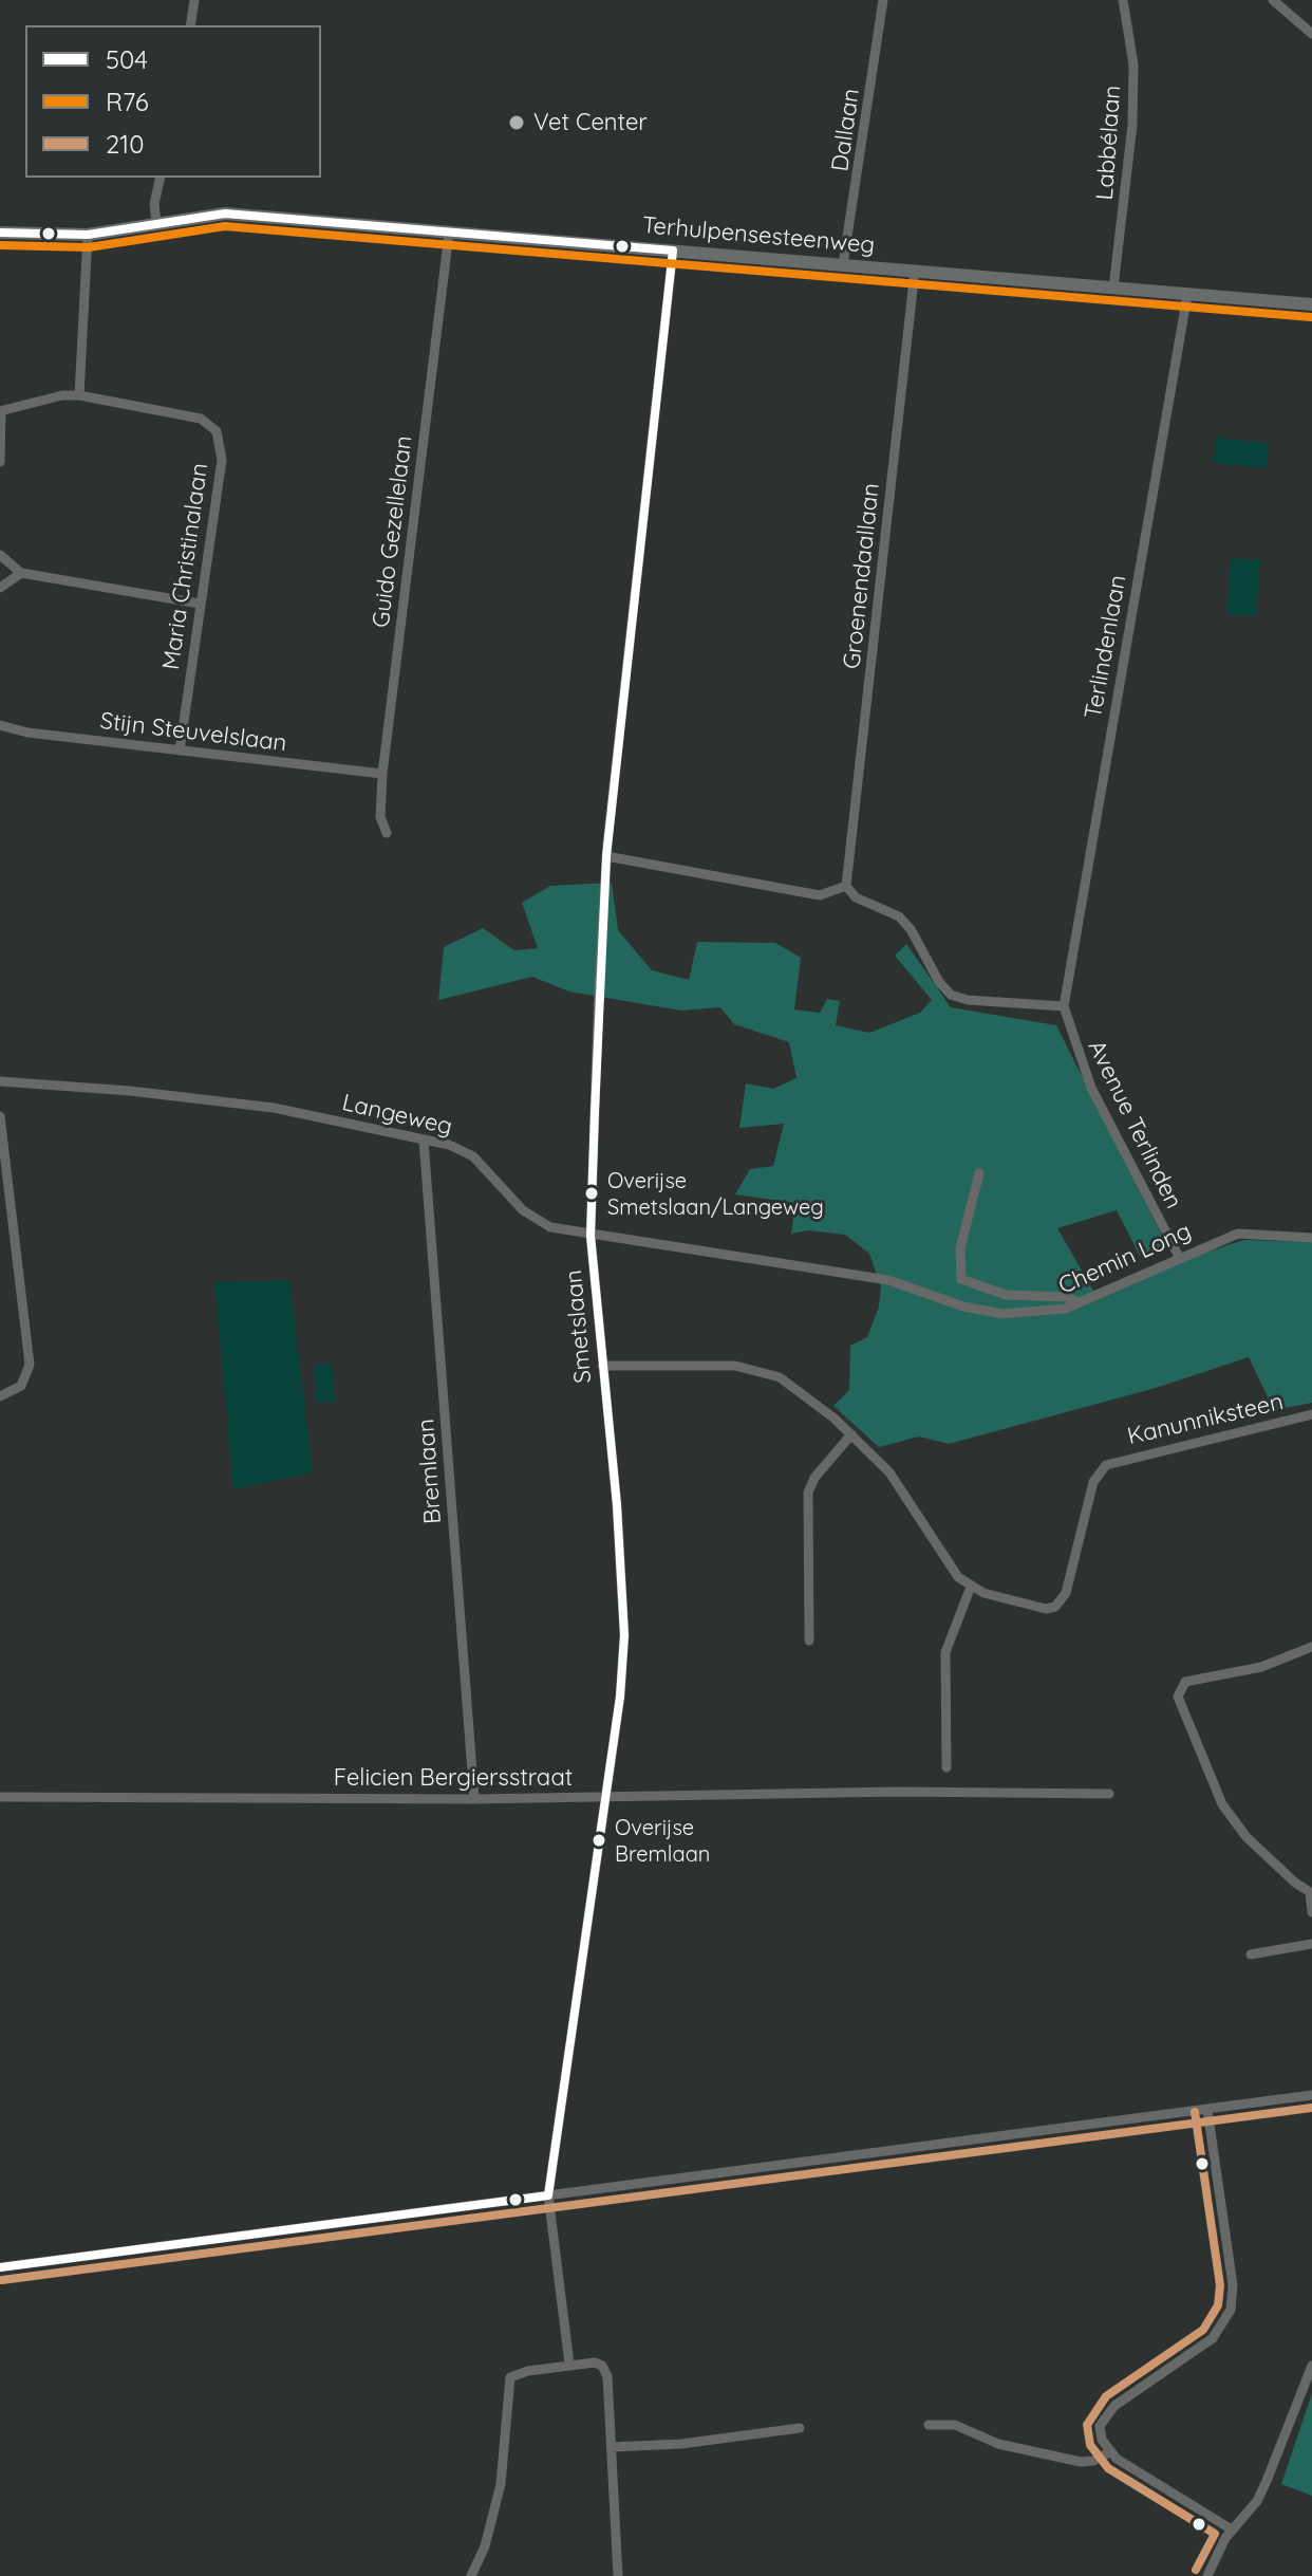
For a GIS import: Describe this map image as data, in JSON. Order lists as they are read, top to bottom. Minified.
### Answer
{"streets":{"main road":["Terhulpensesteenweg"],"street":["Dallaan","Labbélaan","Guido Gezellelaan","Maria Christinalaan","Groenendaallaan","Terlindenlaan","Stijn Steuvelslaan","Langeweg","Avenue Terlinden","Chemin Long","Smetslaan","Kanunniksteen","Bremlaan","Felicien Bergiersstraat"]},"crossings":[["Dallaan","Terhulpensesteenweg"],["Labbélaan","Terhulpensesteenweg"],["Terhulpensesteenweg","Guido Gezellelaan"],["Terhulpensesteenweg","Groenendaallaan"],["Terhulpensesteenweg","Terlindenlaan"],["Terhulpensesteenweg","Smetslaan"],["Guido Gezellelaan","Stijn Steuvelslaan"],["Maria Christinalaan","Stijn Steuvelslaan"],["Terlindenlaan","Avenue Terlinden"],["Langeweg","Chemin Long"],["Langeweg","Smetslaan"],["Langeweg","Bremlaan"],["Avenue Terlinden","Chemin Long"],["Smetslaan","Kanunniksteen"],["Smetslaan","Felicien Bergiersstraat"],["Bremlaan","Felicien Bergiersstraat"]],"places":["Vet Center","Overijse Smetslaan/Langeweg","Overijse Bremlaan"],"lines":["transit line 504","transit line R76","transit line 210"],"legend":["504","R76","210"]}
